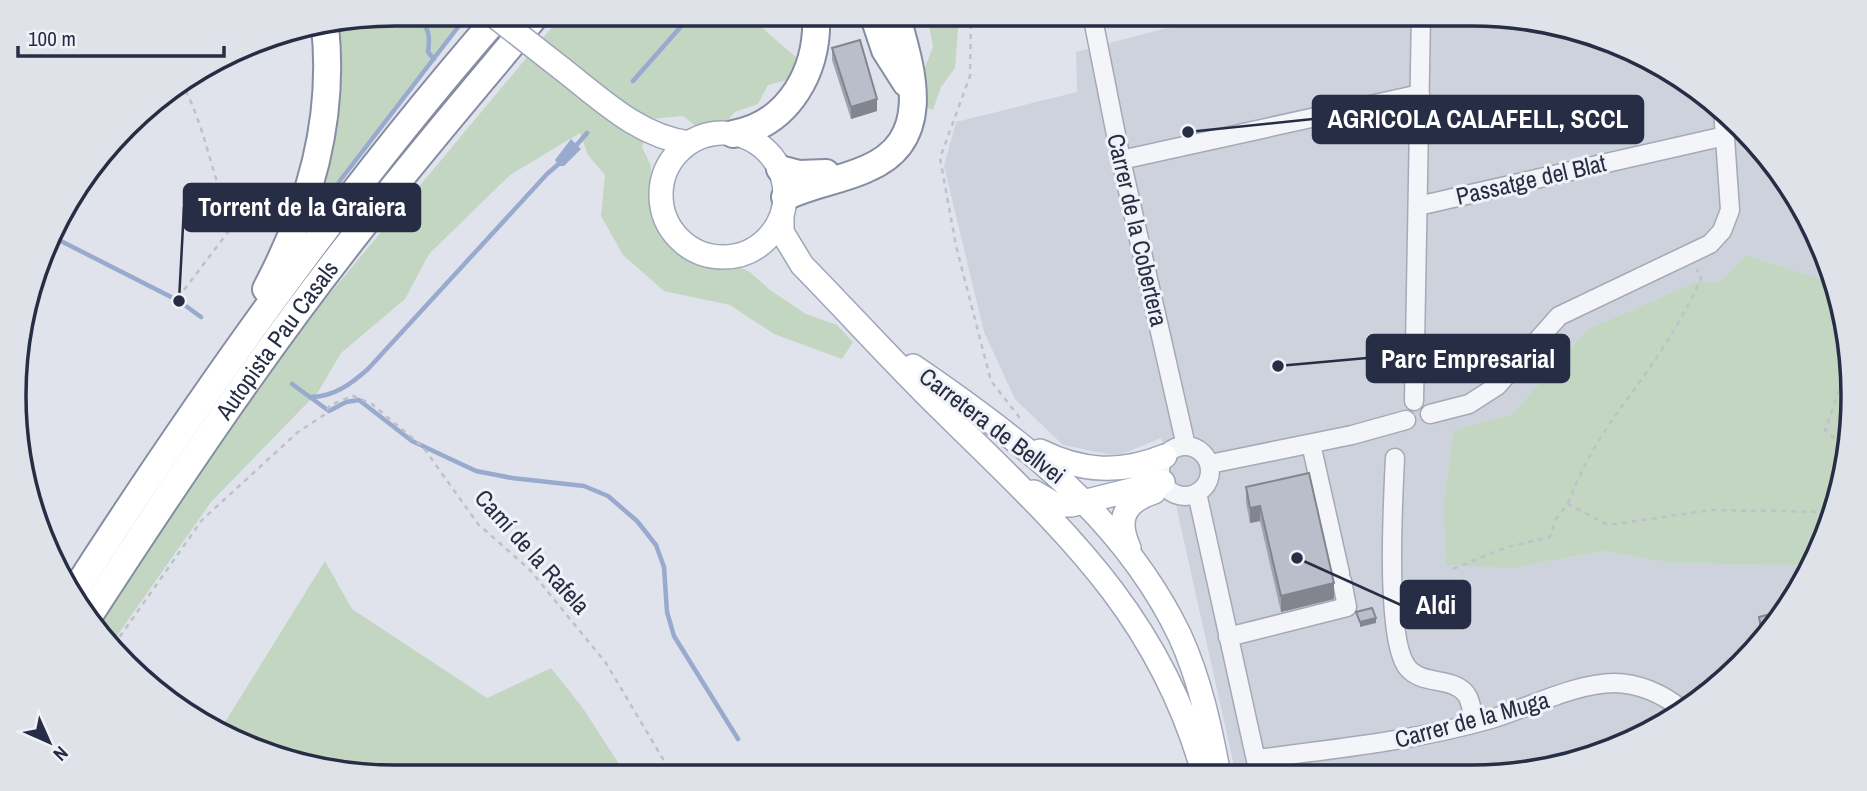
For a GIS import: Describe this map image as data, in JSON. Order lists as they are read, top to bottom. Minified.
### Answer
{"streets":{"highway":["Autopista Pau Casals"],"main road":["Carretera de Bellvei"],"street":["Passatge del Blat","Carrer de la Cobertera","Carrer de la Muga"],"path":["Camí de la Rafela"]},"places":["AGRICOLA CALAFELL, SCCL","Torrent de la Graiera","Parc Empresarial","Aldi"],"scale_bar":"100 m","north":"bottom right"}
